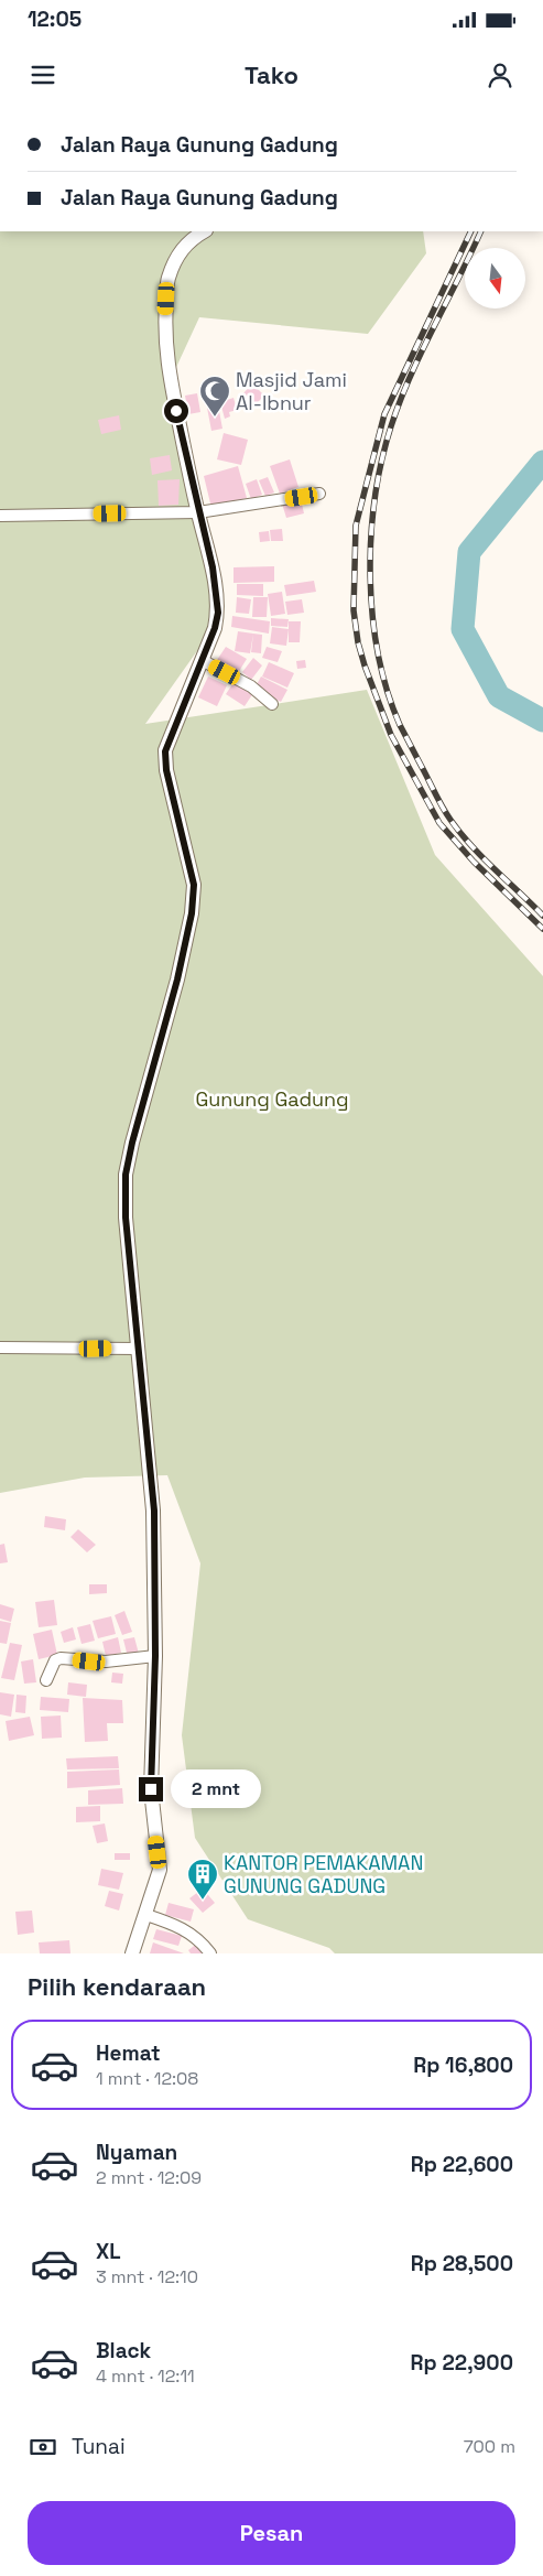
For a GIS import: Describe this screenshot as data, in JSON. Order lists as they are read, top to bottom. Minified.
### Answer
{"parks":["Gunung Gadung"],"places":{"mosque":["Masjid Jami Al-Ibnur"],"building":["KANTOR PEMAKAMAN GUNUNG GADUNG"]},"north":"bottom","page":{"status":"12:05","header":"Tako","banner":["Jalan Raya Gunung Gadung","Jalan Raya Gunung Gadung"],"bubble":"2 mnt","heading":"Pilih kendaraan","list":[{"name":"Hemat","note":"1 mnt · 12:08","value":"Rp 16,800"},{"name":"Nyaman","note":"2 mnt · 12:09","value":"Rp 22,600"},{"name":"XL","note":"3 mnt · 12:10","value":"Rp 28,500"},{"name":"Black","note":"4 mnt · 12:11","value":"Rp 22,900"}],"pay":["Tunai","700 m"],"buttons":"Pesan"}}
